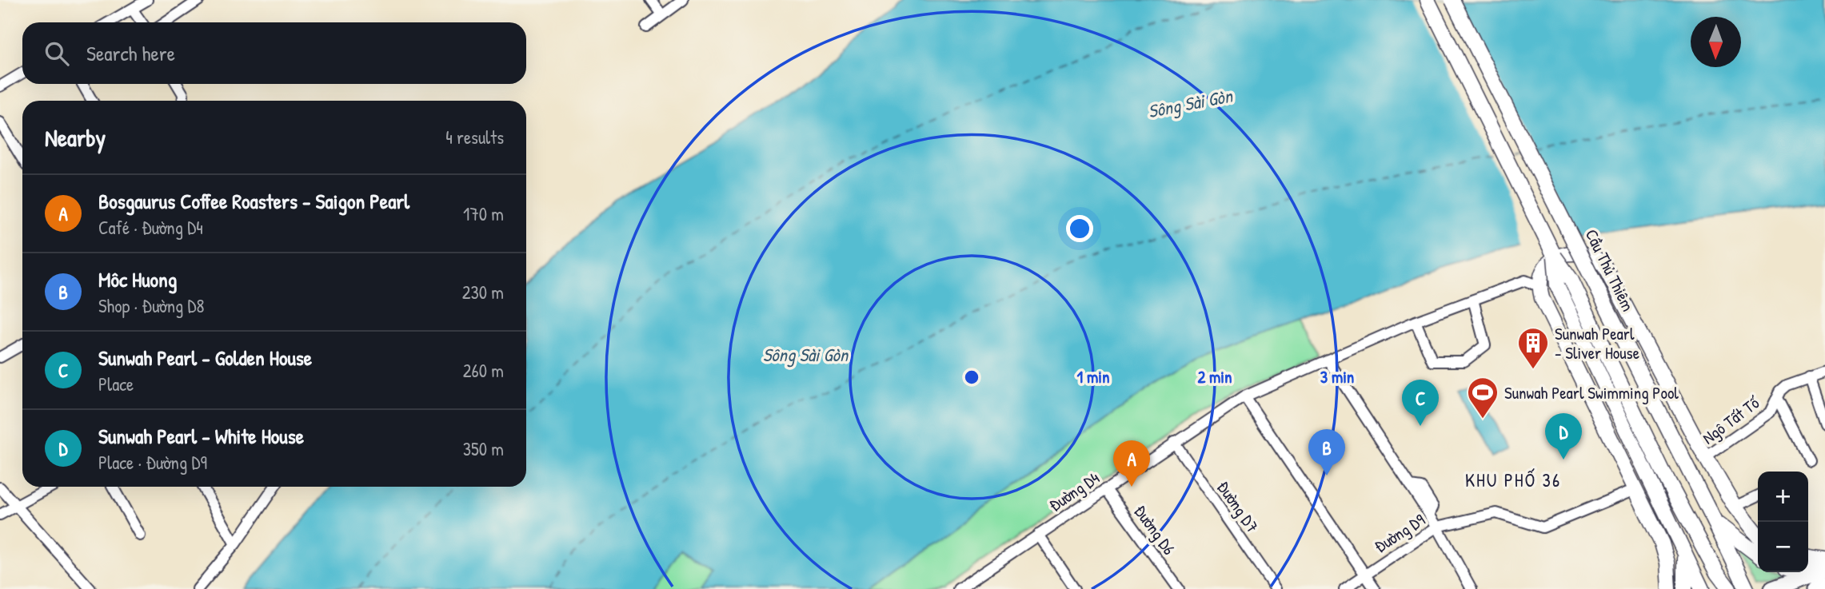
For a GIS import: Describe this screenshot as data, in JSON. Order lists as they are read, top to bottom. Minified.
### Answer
{"streets":{"main road":["Cầu Thủ Thiêm"],"street":["Ngô Tất Tố","Đường D4","Đường D7","Đường D6","Đường D9"]},"crossings":[["Đường D4","Đường D7"],["Đường D4","Đường D6"]],"districts":["KHU PHỐ 36"],"water":["Sông Sài Gòn"],"places":{"building":["Sunwah Pearl - Sliver House"],"sports":["Sunwah Pearl Swimming Pool"]},"north":"bottom","page":{"search":"Search here","heading":["Nearby","4 results"],"list":[{"mark":"A","name":"Bosgaurus Coffee Roasters - Saigon Pearl","note":"Café · Đường D4","value":"170 m"},{"mark":"B","name":"Môc Huong","note":"Shop · Đường D8","value":"230 m"},{"mark":"C","name":"Sunwah Pearl - Golden House","note":"Place","value":"260 m"},{"mark":"D","name":"Sunwah Pearl - White House","note":"Place · Đường D9","value":"350 m"}],"pins":["C","D","B","A"],"map_buttons":["+","−"]},"rings":["1 min","2 min","3 min"]}
